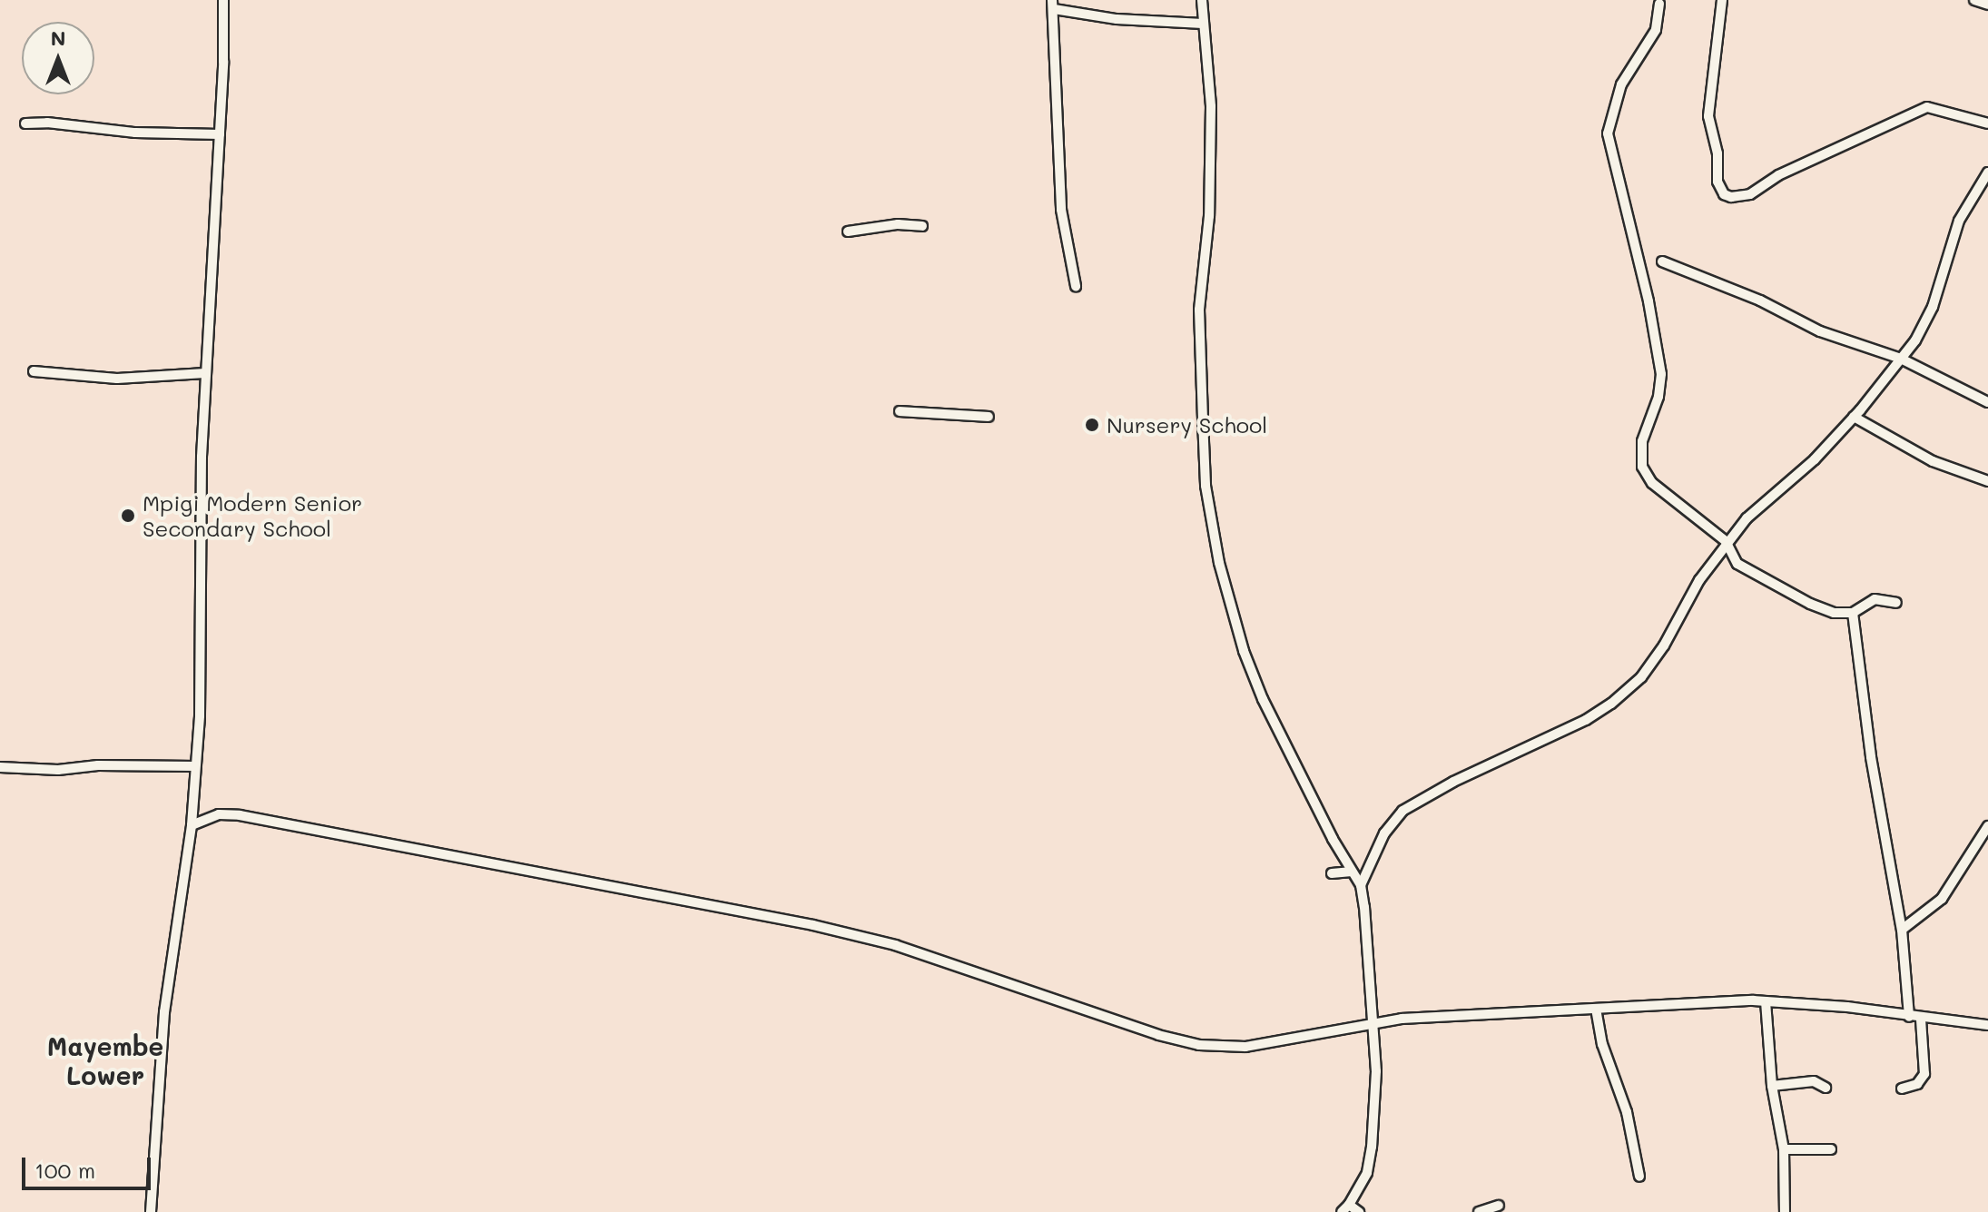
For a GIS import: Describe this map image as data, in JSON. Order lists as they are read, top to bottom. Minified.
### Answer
{"districts":["Mayembe Lower"],"places":["Nursery School","Mpigi Modern Senior Secondary School"],"scale_bar":"100 m","north":"top"}
